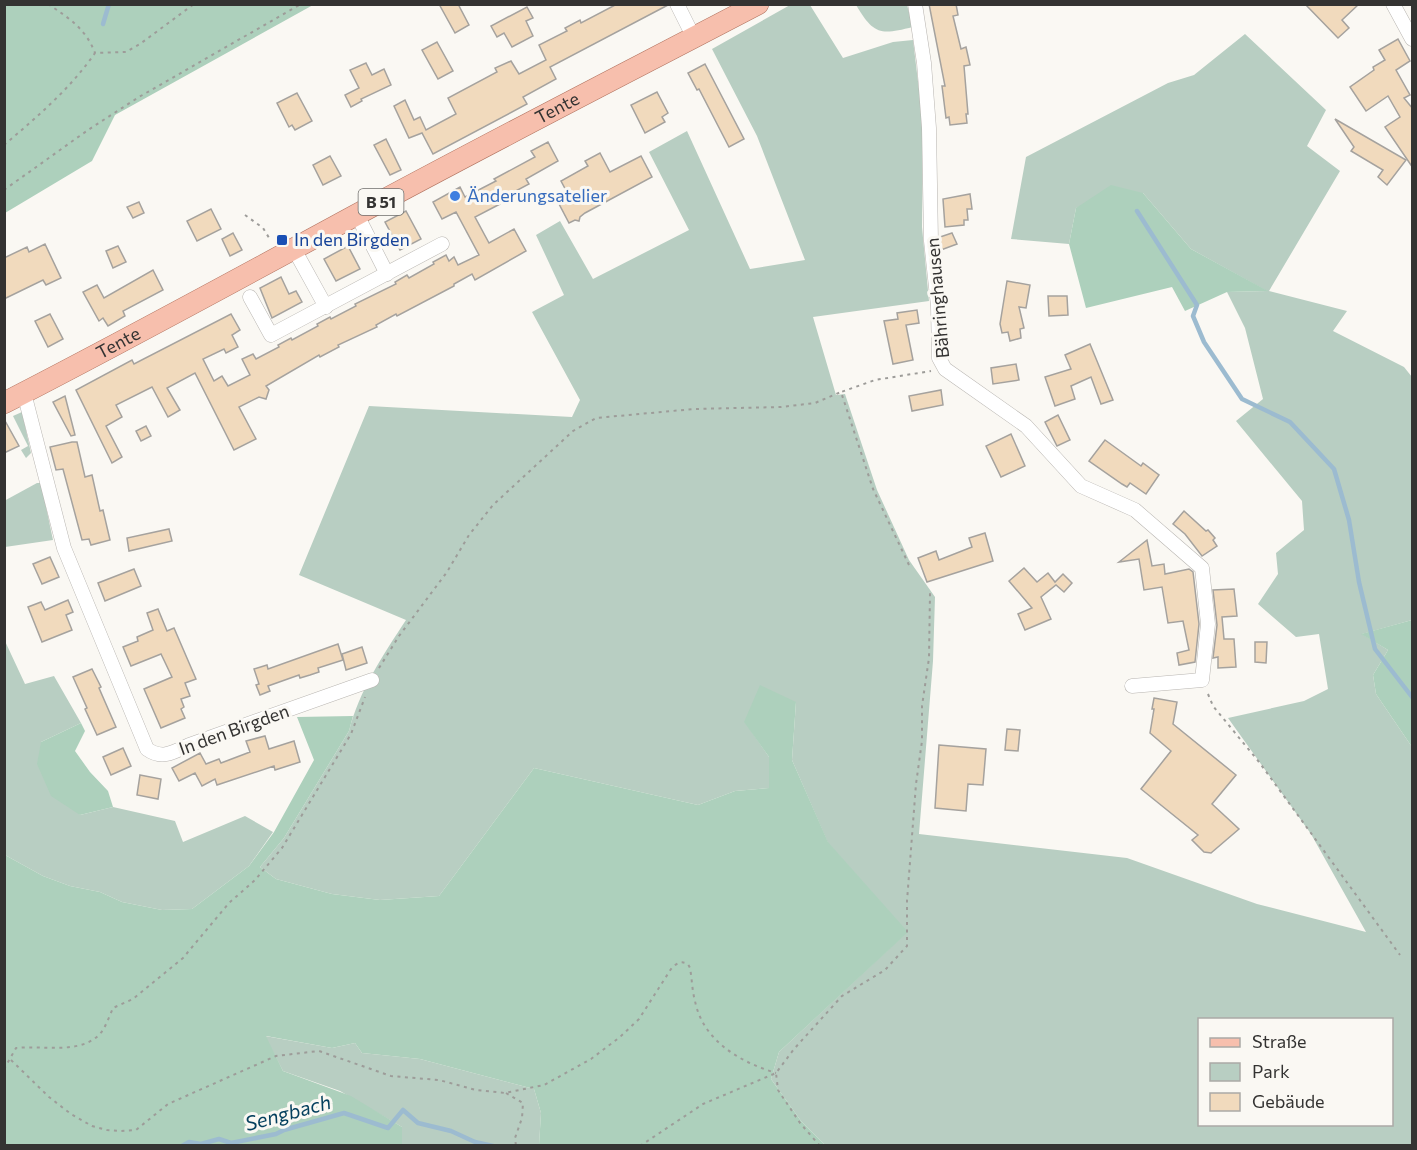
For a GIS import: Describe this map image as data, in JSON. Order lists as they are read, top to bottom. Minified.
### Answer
{"streets":{"main road":["Tente","B 51"],"street":["Bähringhausen","In den Birgden"]},"crossings":[["Tente","In den Birgden"]],"water":["Sengbach"],"places":{"other":["Änderungsatelier"],"transit":["In den Birgden"]},"legend":["Straße","Park","Gebäude"]}
